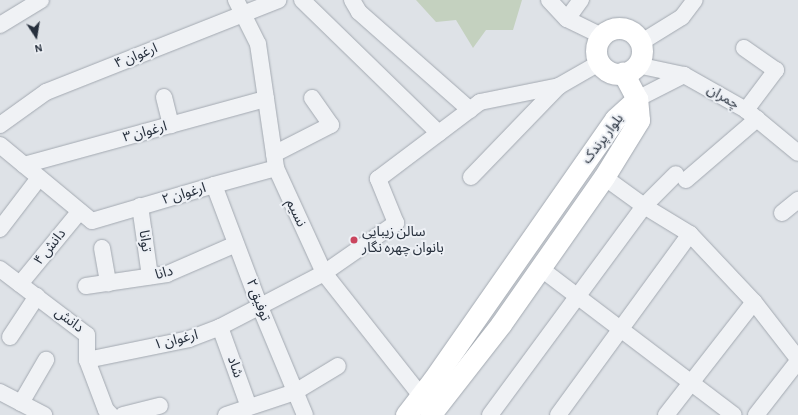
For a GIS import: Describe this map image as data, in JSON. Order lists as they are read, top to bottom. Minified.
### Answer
{"streets":{"main road":["بلوار پرندک"],"street":["ارغوان ۴","چمران","ارغوان ۳","ارغوان ۲","نسیم","توانا","دانش ۴","دانا","توفیق ۲","دانش","ارغوان ۱","شاد"]},"crossings":[["ارغوان ۴","نسیم"],["ارغوان ۳","نسیم"],["بلوار پرندک","نسیم"],["ارغوان ۲","نسیم"],["ارغوان ۲","توانا"],["ارغوان ۲","دانش ۴"],["ارغوان ۲","توفیق ۲"],["نسیم","ارغوان ۱"],["توانا","دانا"],["دانش ۴","دانش"],["دانا","توفیق ۲"],["توفیق ۲","ارغوان ۱"],["دانش","ارغوان ۱"],["ارغوان ۱","شاد"]],"places":["سالن زیبایی بانوان چهره نگار"],"north":"bottom"}
